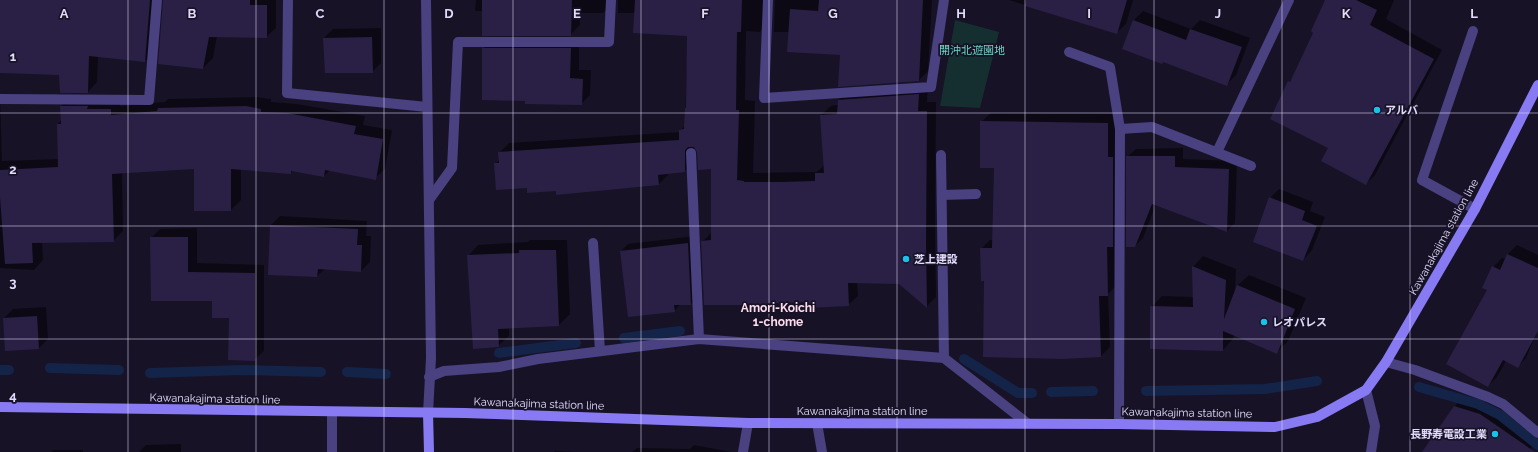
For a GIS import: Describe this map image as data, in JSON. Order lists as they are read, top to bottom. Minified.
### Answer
{"streets":{"main road":["Kawanakajima station line"]},"districts":["Amori-Koichi 1-chome"],"parks":["開沖北遊園地"],"places":["アルバ","芝上建設","レオパレス","長野寿電設工業"],"grid":{"columns":["A","B","C","D","E","F","G","H","I","J","K","L"],"rows":["1","2","3","4"]}}
